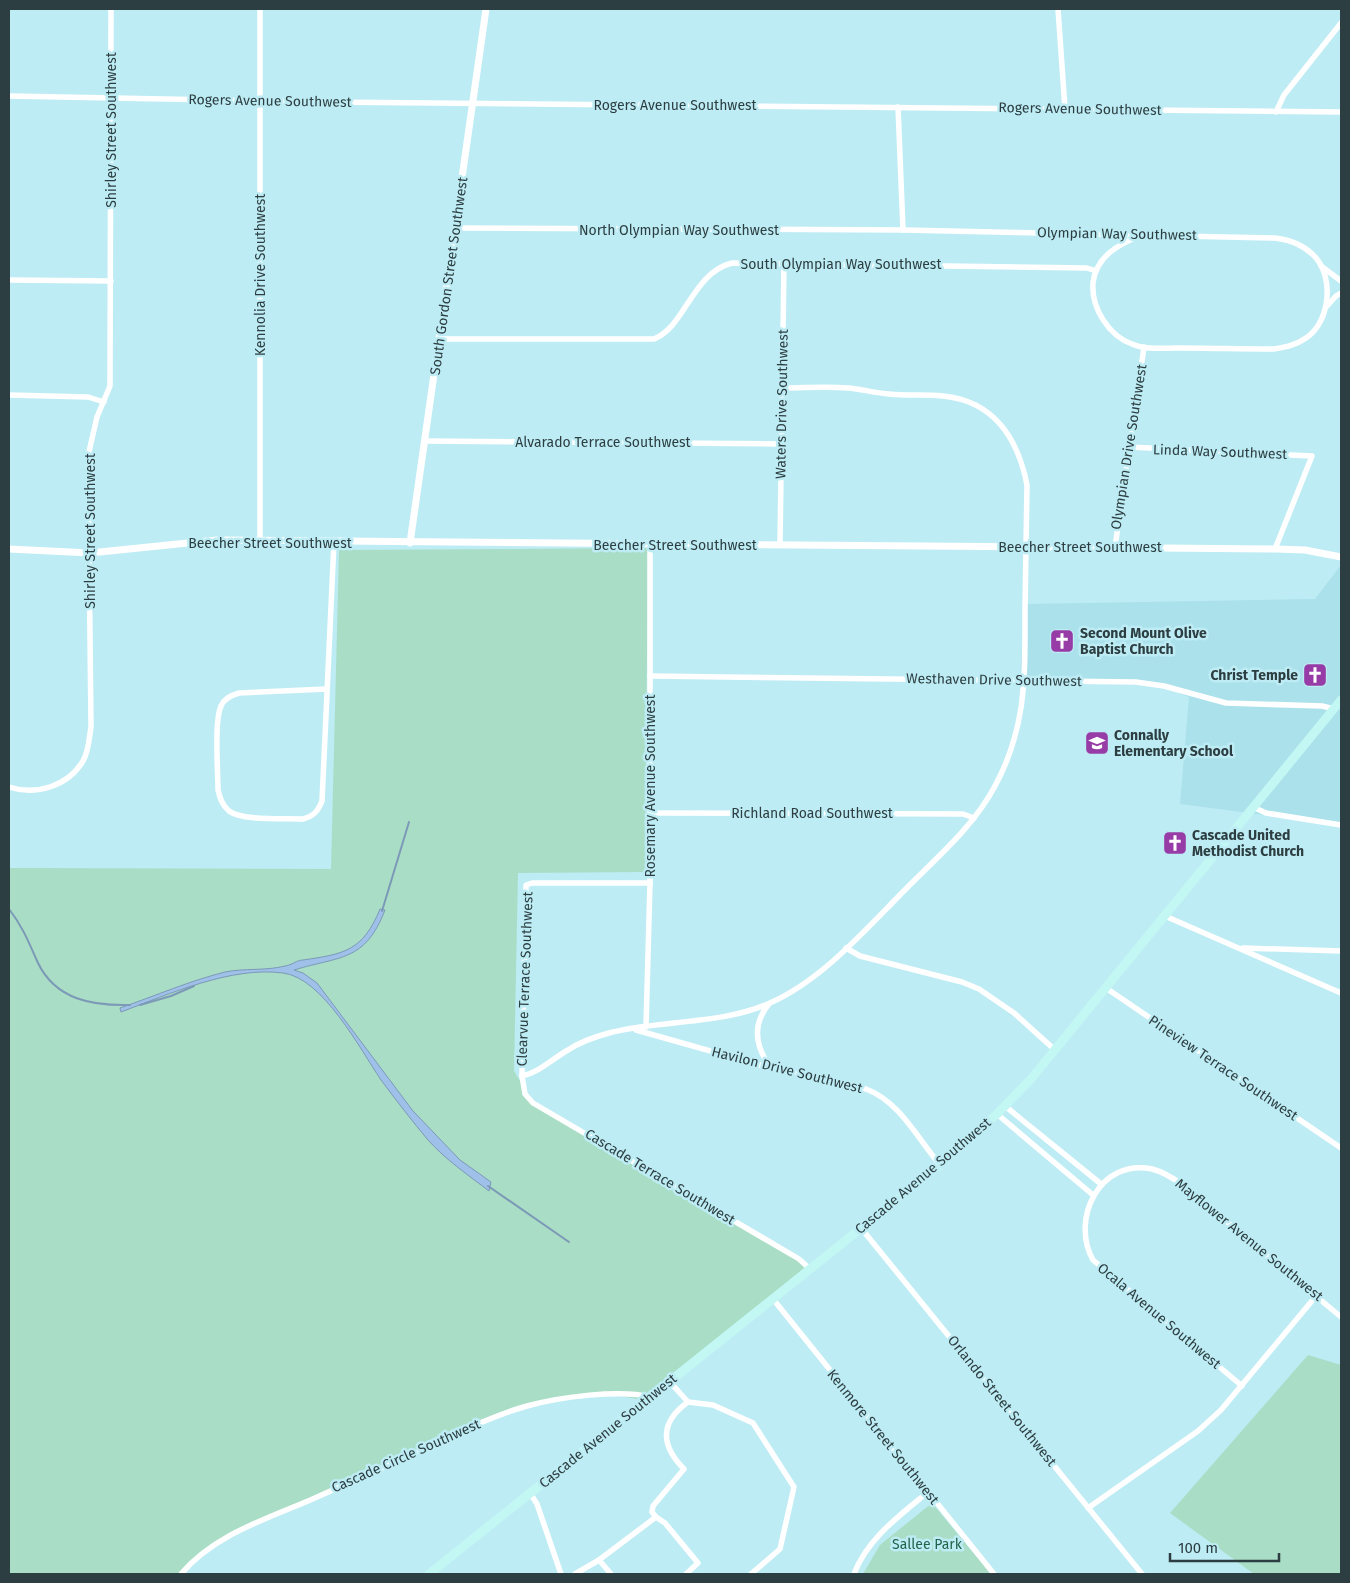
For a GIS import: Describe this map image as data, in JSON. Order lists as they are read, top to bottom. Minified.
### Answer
{"streets":{"main road":["Cascade Avenue Southwest"],"street":["Rogers Avenue Southwest","Shirley Street Southwest","North Olympian Way Southwest","Olympian Way Southwest","South Olympian Way Southwest","Kennolia Drive Southwest","South Gordon Street Southwest","Waters Drive Southwest","Alvarado Terrace Southwest","Olympian Drive Southwest","Linda Way Southwest","Beecher Street Southwest","Westhaven Drive Southwest","Rosemary Avenue Southwest","Richland Road Southwest","Clearvue Terrace Southwest","Pineview Terrace Southwest","Havilon Drive Southwest","Cascade Terrace Southwest","Mayflower Avenue Southwest","Ocala Avenue Southwest","Orlando Street Southwest","Kenmore Street Southwest","Cascade Circle Southwest"]},"crossings":[["Rogers Avenue Southwest","Shirley Street Southwest"],["Rogers Avenue Southwest","Kennolia Drive Southwest"],["Rogers Avenue Southwest","South Gordon Street Southwest"],["Shirley Street Southwest","Beecher Street Southwest"],["North Olympian Way Southwest","Olympian Way Southwest"],["North Olympian Way Southwest","South Gordon Street Southwest"],["South Olympian Way Southwest","South Gordon Street Southwest"],["South Olympian Way Southwest","Waters Drive Southwest"],["Kennolia Drive Southwest","Beecher Street Southwest"],["South Gordon Street Southwest","Alvarado Terrace Southwest"],["South Gordon Street Southwest","Beecher Street Southwest"],["Waters Drive Southwest","Alvarado Terrace Southwest"],["Waters Drive Southwest","Beecher Street Southwest"],["Olympian Drive Southwest","Linda Way Southwest"],["Olympian Drive Southwest","Beecher Street Southwest"],["Linda Way Southwest","Beecher Street Southwest"],["Beecher Street Southwest","Rosemary Avenue Southwest"],["Westhaven Drive Southwest","Rosemary Avenue Southwest"],["Westhaven Drive Southwest","Cascade Avenue Southwest"],["Rosemary Avenue Southwest","Richland Road Southwest"],["Rosemary Avenue Southwest","Clearvue Terrace Southwest"],["Clearvue Terrace Southwest","Cascade Terrace Southwest"],["Pineview Terrace Southwest","Cascade Avenue Southwest"],["Havilon Drive Southwest","Cascade Avenue Southwest"],["Cascade Avenue Southwest","Cascade Terrace Southwest"],["Cascade Avenue Southwest","Orlando Street Southwest"],["Cascade Avenue Southwest","Kenmore Street Southwest"],["Cascade Avenue Southwest","Cascade Circle Southwest"],["Mayflower Avenue Southwest","Ocala Avenue Southwest"]],"parks":["Sallee Park"],"places":{"church":["Second Mount Olive Baptist Church","Christ Temple","Cascade United Methodist Church"],"school or university":["Connally Elementary School"]},"scale_bar":"100 m"}
